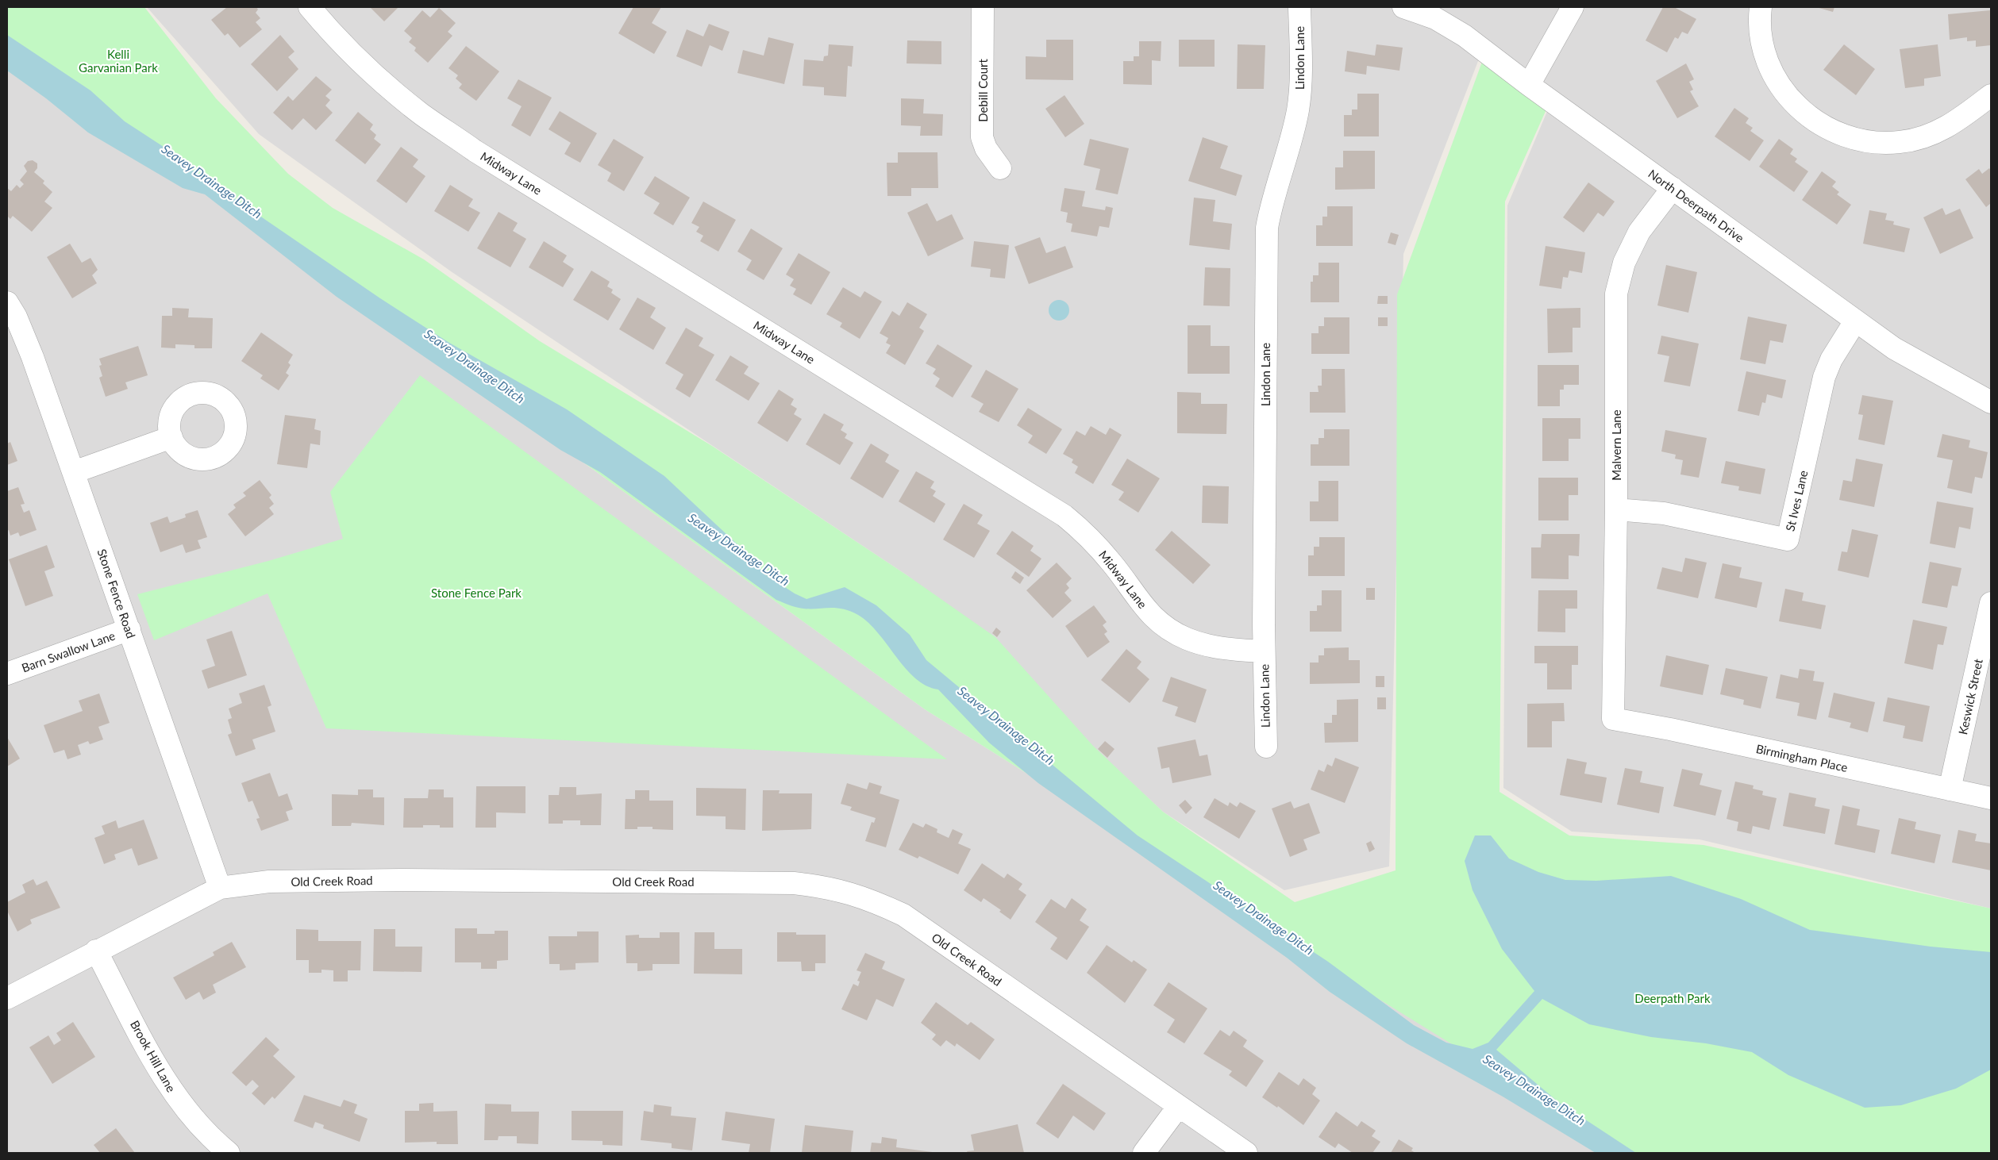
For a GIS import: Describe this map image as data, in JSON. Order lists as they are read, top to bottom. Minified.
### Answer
{"streets":{"street":["Lindon Lane","Debill Court","Midway Lane","North Deerpath Drive","Malvern Lane","St Ives Lane","Stone Fence Road","Barn Swallow Lane","Keswick Street","Birmingham Place","Old Creek Road","Brook Hill Lane"]},"crossings":[["Lindon Lane","Midway Lane"],["North Deerpath Drive","Malvern Lane"],["North Deerpath Drive","St Ives Lane"],["Malvern Lane","St Ives Lane"],["Malvern Lane","Birmingham Place"],["Stone Fence Road","Barn Swallow Lane"],["Stone Fence Road","Old Creek Road"],["Keswick Street","Birmingham Place"],["Old Creek Road","Brook Hill Lane"]],"water":["Seavey Drainage Ditch"],"parks":["Kelli Garvanian Park","Stone Fence Park","Deerpath Park"]}
